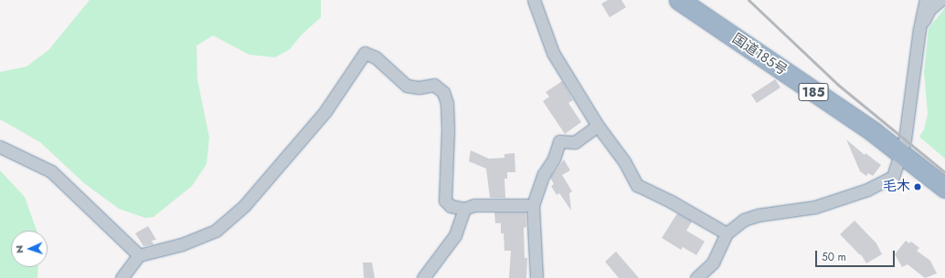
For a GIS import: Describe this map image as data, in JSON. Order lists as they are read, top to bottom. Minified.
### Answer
{"streets":{"highway":["国道185号","185"]},"places":["毛木"],"scale_bar":"50 m","north":"left"}
